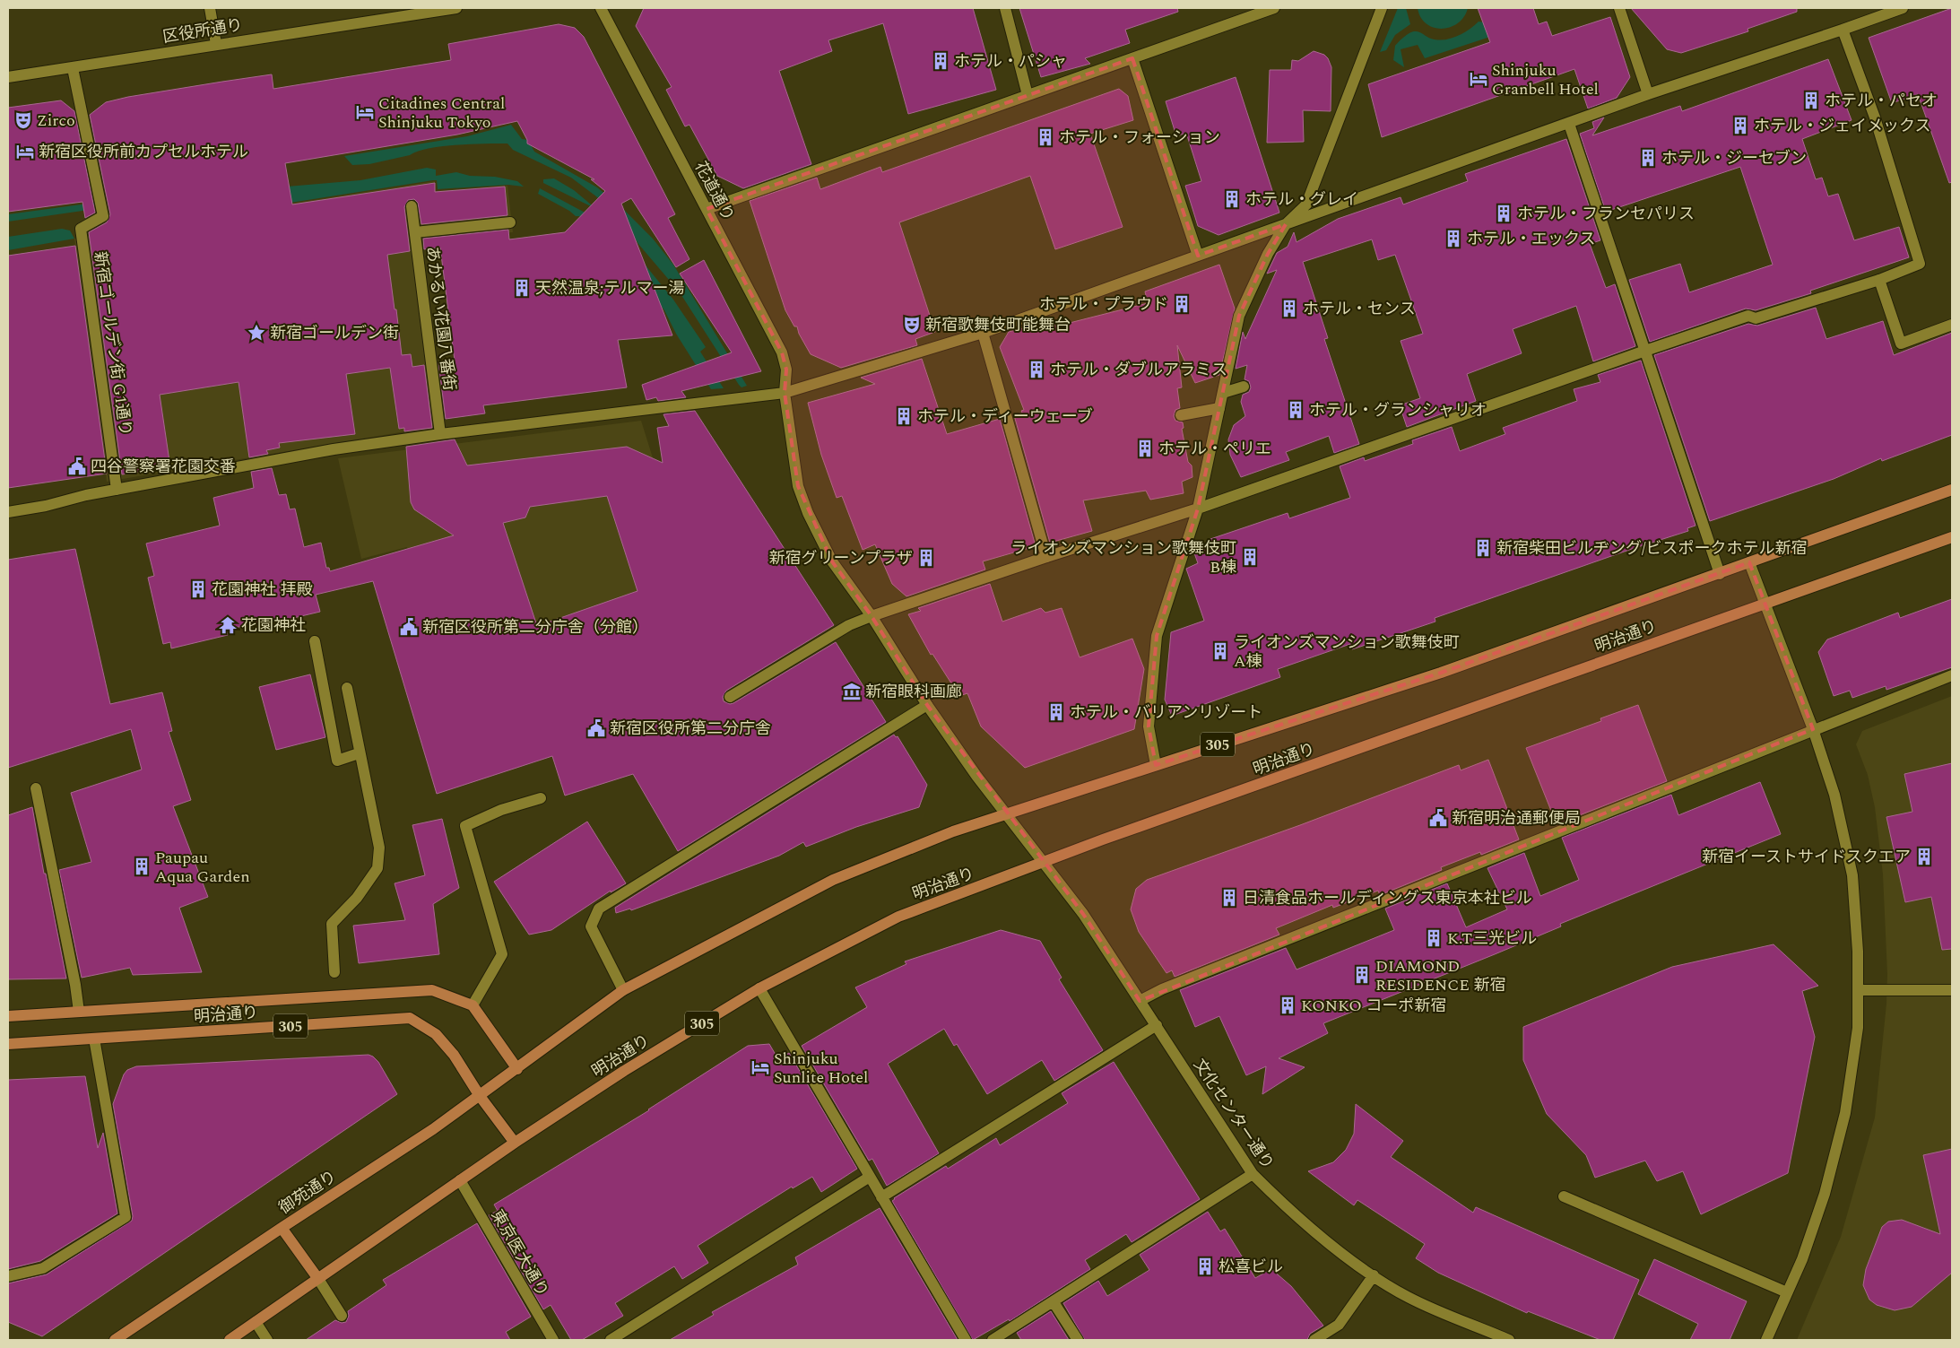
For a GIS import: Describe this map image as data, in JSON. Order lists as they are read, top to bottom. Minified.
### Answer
{"streets":{"main road":["明治通り","305","御苑通り"],"street":["区役所通り","花道通り","あかるい花園八番街","新宿ゴールデン街 G1通り","文化センター通り","東京医大通り"]},"crossings":[["区役所通り","新宿ゴールデン街 G1通り"],["花道通り","文化センター通り"],["明治通り","305"],["明治通り","文化センター通り"],["明治通り","御苑通り"],["305","東京医大通り"]],"places":{"building":["ホテル・パシャ","ホテル・パセオ","ホテル・ジェイメックス","ホテル・フォーション","ホテル・ジーセブン","ホテル・グレイ","ホテル・フランセパリス","ホテル・エックス","天然温泉;テルマー湯","ホテル・プラウド","ホテル・センス","ホテル・ダブルアラミス","ホテル・グランシャリオ","ホテル・ディーウェーブ","ホテル・ペリエ","新宿柴田ビルヂング/ビスポークホテル新宿","ライオンズマンション歌舞伎町 B棟","新宿グリーンプラザ","花園神社 拝殿","ライオンズマンション歌舞伎町 A棟","ホテル・バリアンリゾート","新宿イーストサイドスクエア","Paupau Aqua Garden","日清食品ホールディングス東京本社ビル","K.T三光ビル","DIAMOND RESIDENCE 新宿","KONKO コーポ新宿","松喜ビル"],"hotel":["Shinjuku Granbell Hotel","Citadines Central Shinjuku Tokyo","新宿区役所前カプセルホテル","Shinjuku Sunlite Hotel"],"theatre":["Zirco","新宿歌舞伎町能舞台"],"place":["新宿ゴールデン街"],"public building":["四谷警察署花園交番","新宿区役所第二分庁舎（分館）","新宿区役所第二分庁舎","新宿明治通郵便局"],"temple":["花園神社"],"museum":["新宿眼科画廊"]}}
